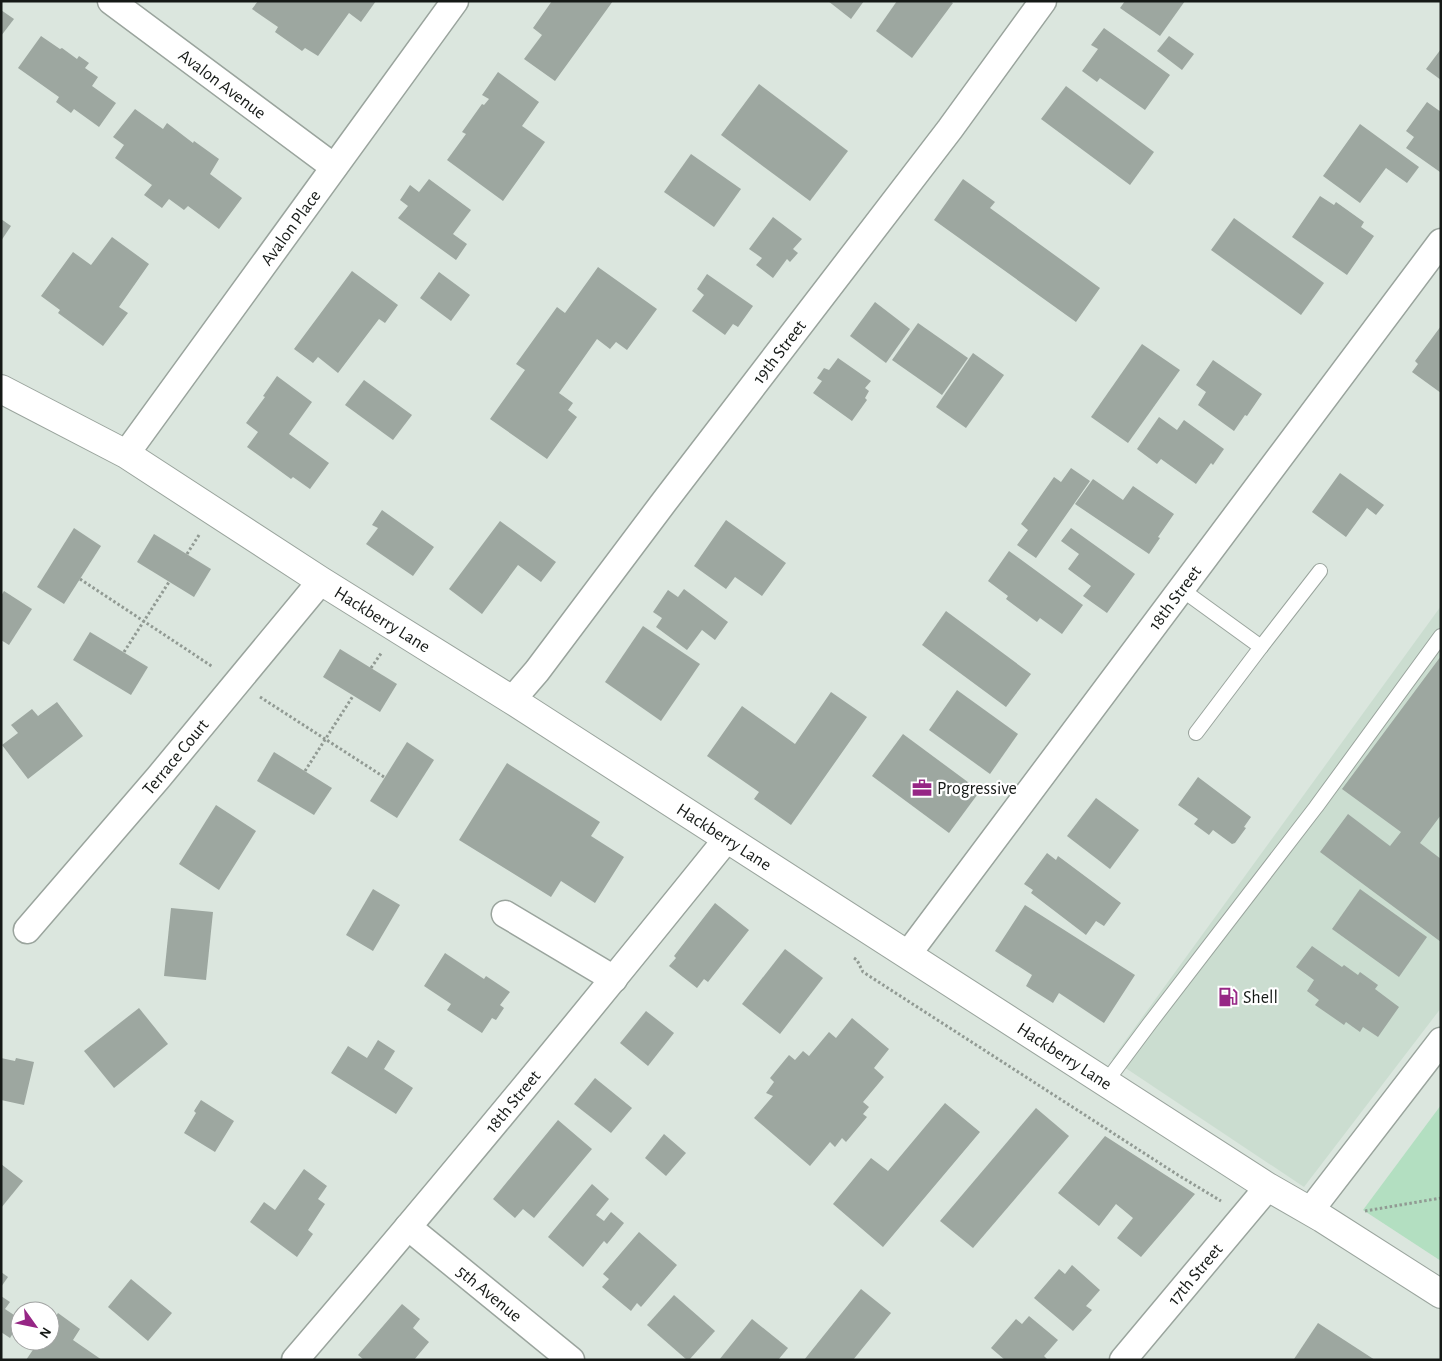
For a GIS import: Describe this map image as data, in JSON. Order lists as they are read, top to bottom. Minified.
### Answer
{"streets":{"main road":["Hackberry Lane"],"street":["Avalon Avenue","Avalon Place","19th Street","18th Street","Terrace Court","17th Street","5th Avenue"]},"crossings":[["Avalon Avenue","Avalon Place"],["Avalon Place","Hackberry Lane"],["19th Street","Hackberry Lane"],["18th Street","Hackberry Lane"],["18th Street","5th Avenue"],["Hackberry Lane","Terrace Court"],["Hackberry Lane","17th Street"]],"places":{"office":["Progressive"],"fuel station":["Shell"]},"north":"bottom right"}
